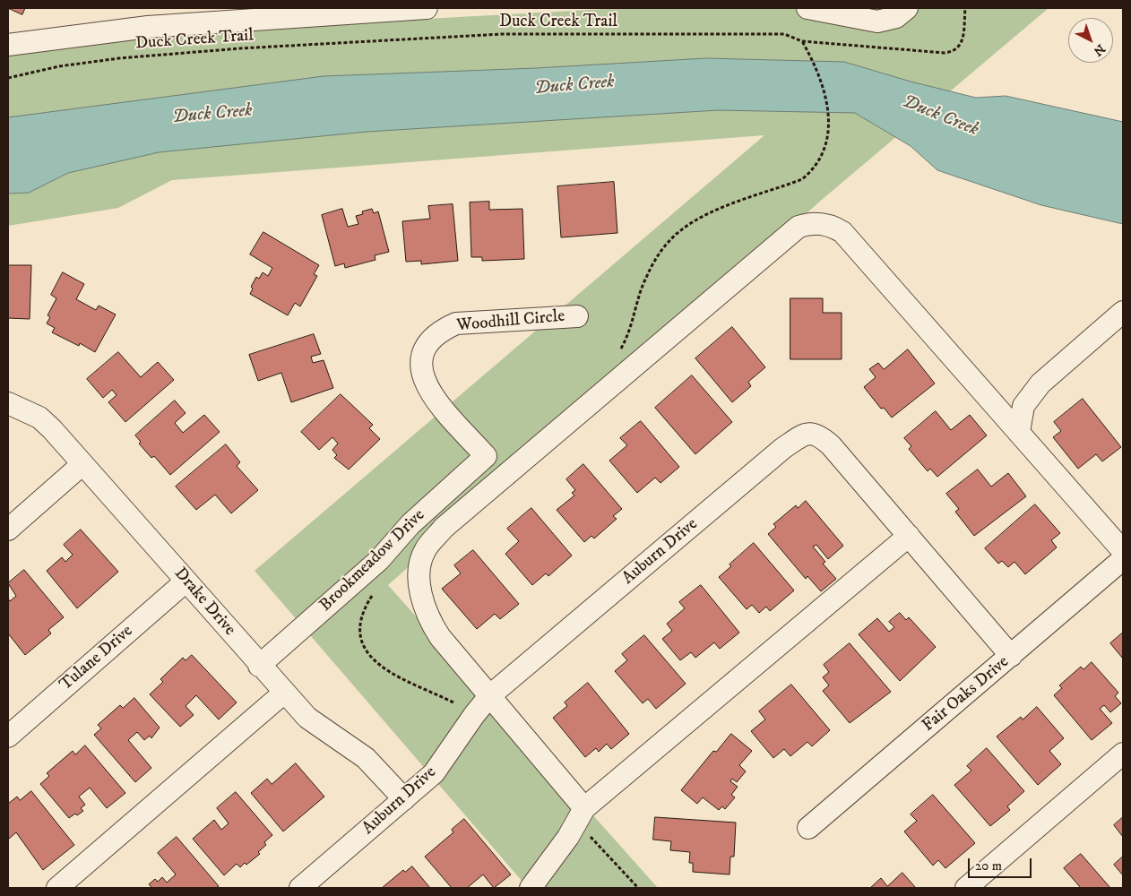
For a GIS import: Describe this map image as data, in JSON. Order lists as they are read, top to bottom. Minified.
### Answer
{"streets":{"street":["Woodhill Circle","Auburn Drive","Brookmeadow Drive","Drake Drive","Tulane Drive","Fair Oaks Drive"],"path":["Duck Creek Trail"]},"crossings":[["Woodhill Circle","Brookmeadow Drive"],["Auburn Drive","Drake Drive"],["Auburn Drive","Fair Oaks Drive"],["Brookmeadow Drive","Drake Drive"],["Drake Drive","Tulane Drive"]],"water":["Duck Creek"],"scale_bar":"20 m","north":"bottom right"}
